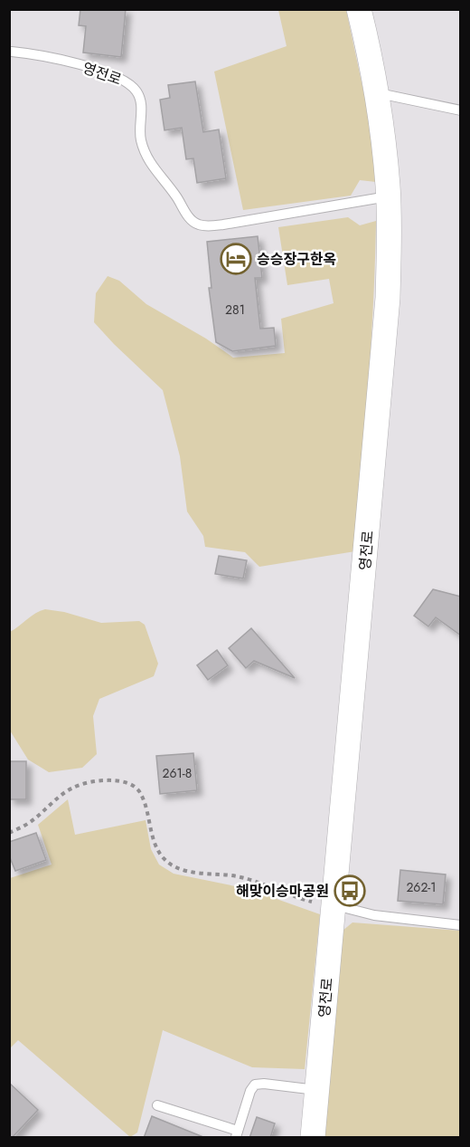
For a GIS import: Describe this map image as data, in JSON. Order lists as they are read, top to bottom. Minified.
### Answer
{"streets":{"street":["영전로"]},"places":{"hotel":["승승장구한옥"],"bus stop":["해맞이승마공원"]},"house_numbers":["281","261-8","262-1"]}
